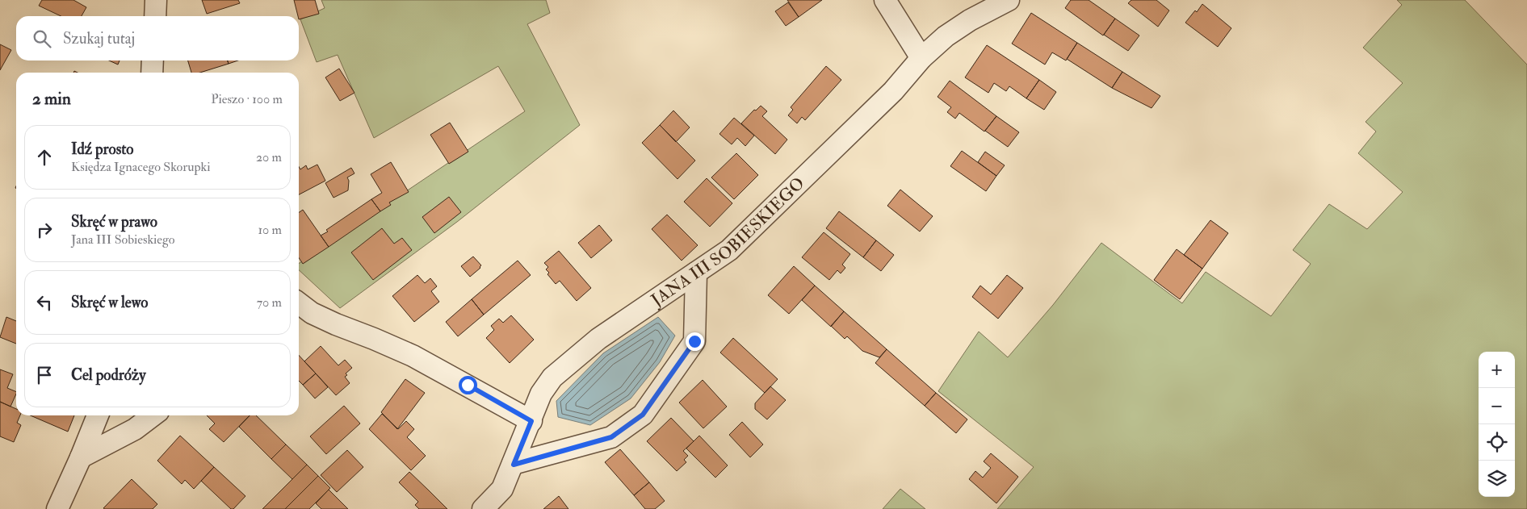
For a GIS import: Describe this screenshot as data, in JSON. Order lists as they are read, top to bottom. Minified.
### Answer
{"streets":{"street":["JANA III SOBIESKIEGO"]},"page":{"search":"Szukaj tutaj","heading":["2 min","Pieszo · 100 m"],"list":[["Idź prosto","Księdza Ignacego Skorupki","20 m"],["Skręć w prawo","Jana III Sobieskiego","10 m"],["Skręć w lewo","70 m"],"Cel podróży"],"map_buttons":["+","−"]}}
